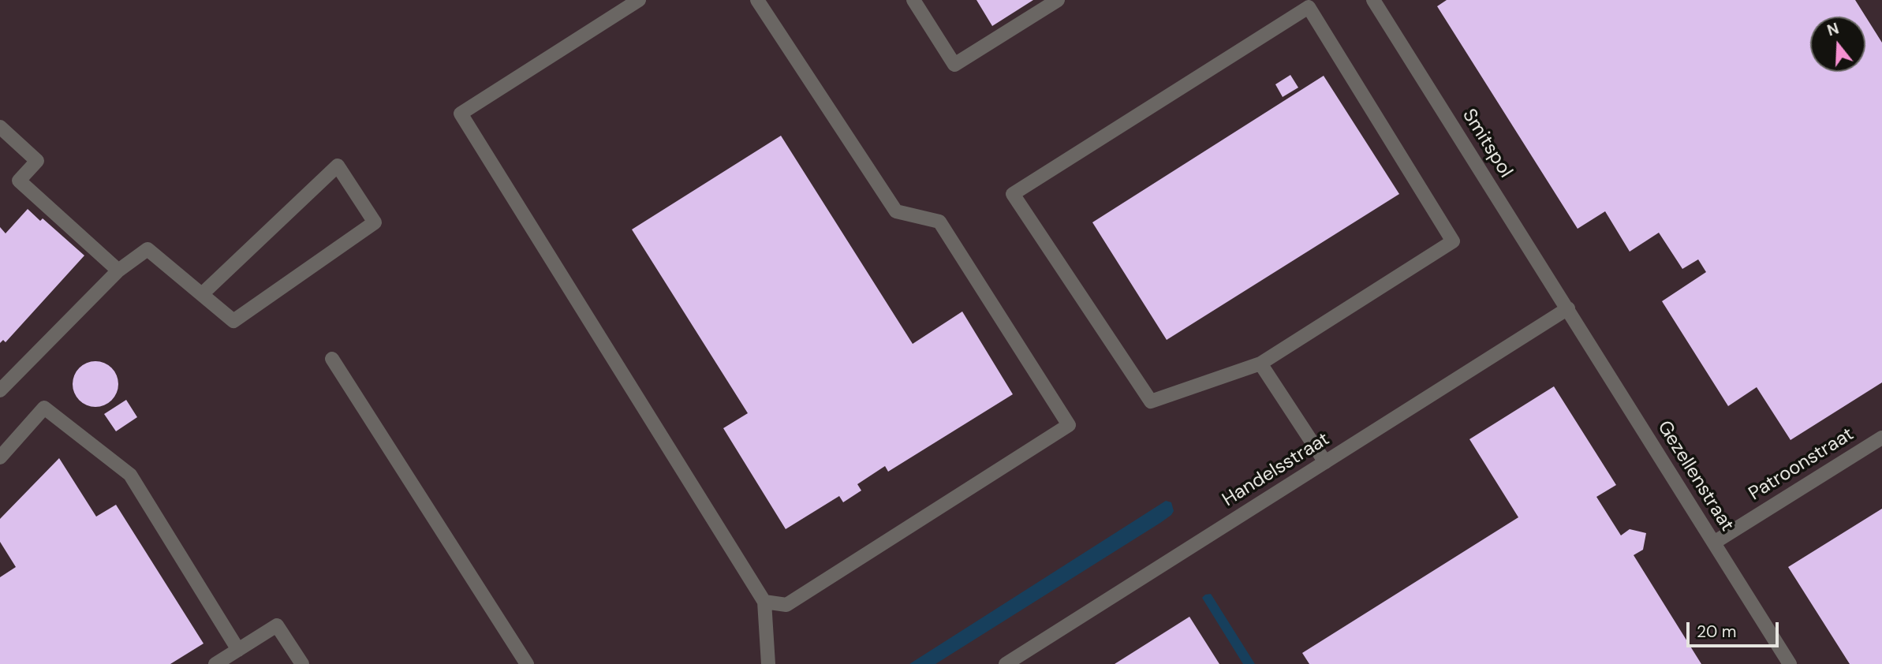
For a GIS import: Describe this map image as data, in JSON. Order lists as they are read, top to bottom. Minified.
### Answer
{"streets":{"street":["Smitspol","Patroonstraat","Handelsstraat","Gezellenstraat"]},"crossings":[["Smitspol","Handelsstraat"],["Smitspol","Gezellenstraat"],["Patroonstraat","Gezellenstraat"],["Handelsstraat","Gezellenstraat"]],"scale_bar":"20 m","north":"top"}
